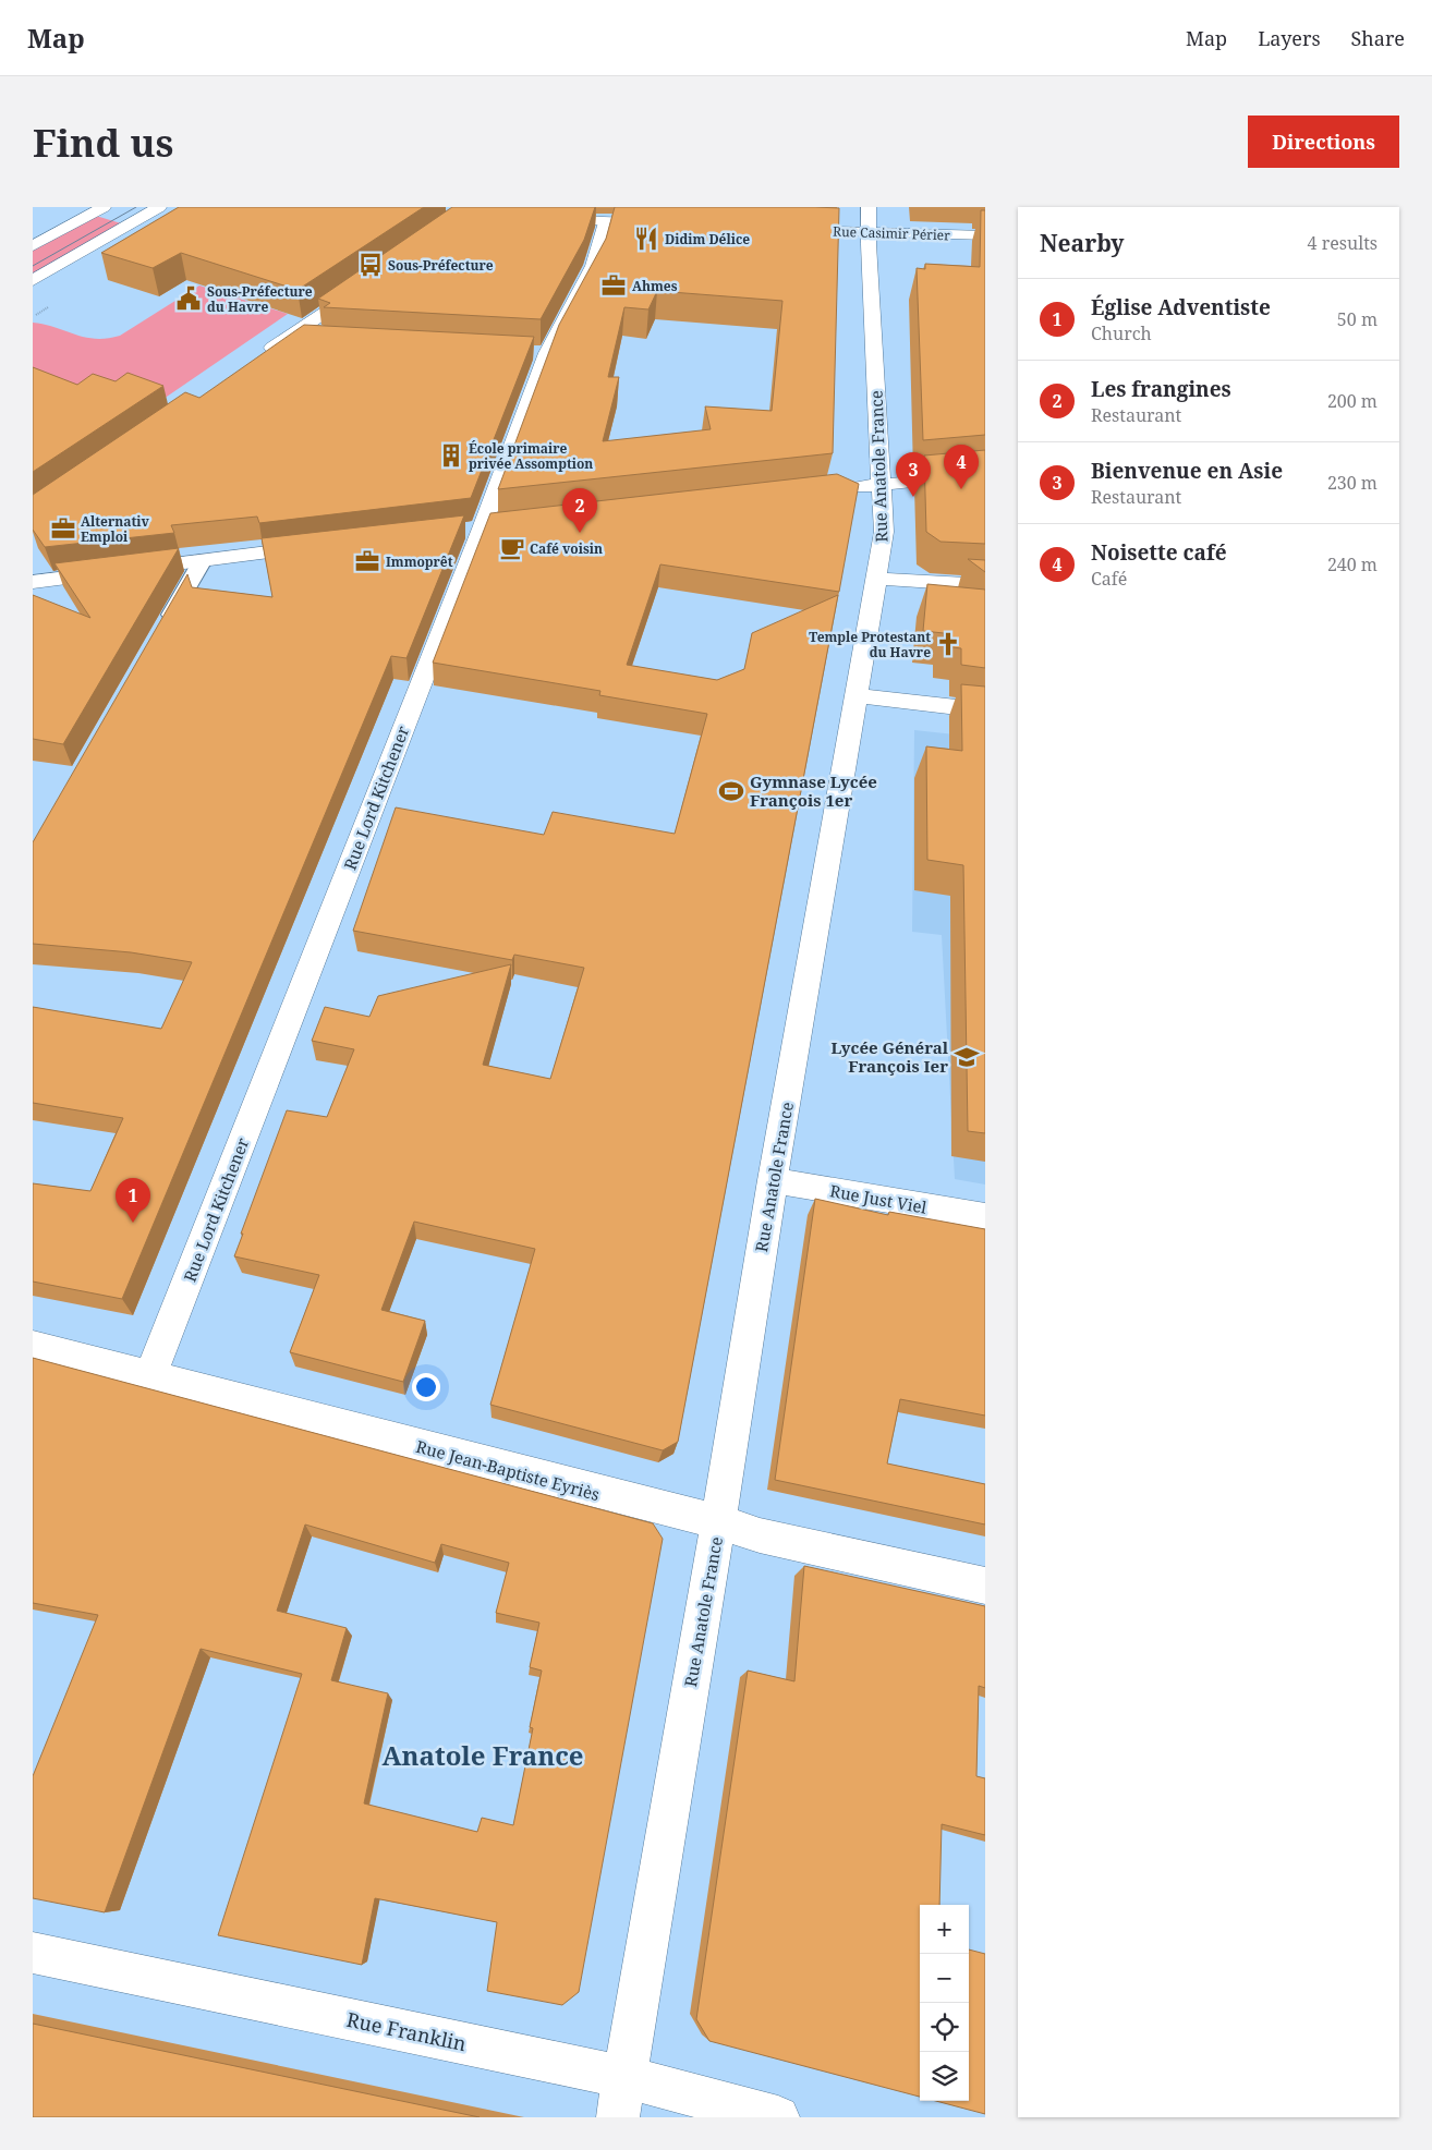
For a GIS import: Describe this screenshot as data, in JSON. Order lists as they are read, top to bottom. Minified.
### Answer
{"streets":{"street":["Rue Casimir Périer","Rue Anatole France","Rue Lord Kitchener","Rue Just Viel","Rue Jean-Baptiste Eyriès","Rue Franklin"]},"crossings":[["Rue Casimir Périer","Rue Anatole France"],["Rue Anatole France","Rue Just Viel"],["Rue Anatole France","Rue Jean-Baptiste Eyriès"],["Rue Anatole France","Rue Franklin"],["Rue Lord Kitchener","Rue Jean-Baptiste Eyriès"]],"districts":["Anatole France"],"places":{"restaurant":["Didim Délice"],"bus stop":["Sous-Préfecture"],"office":["Ahmes","Alternativ Emploi","Immoprêt"],"public building":["Sous-Préfecture du Havre"],"building":["École primaire privée Assomption"],"cafe":["Café voisin"],"church":["Temple Protestant du Havre"],"sports":["Gymnase Lycée François 1er"],"school or university":["Lycée Général François Ier"]},"page":{"header":"Map","nav":["Map","Layers","Share"],"buttons":"Directions","title":"Find us","heading":["Nearby","4 results"],"list":[{"mark":"1","name":"Église Adventiste","note":"Church","value":"50 m"},{"mark":"2","name":"Les frangines","note":"Restaurant","value":"200 m"},{"mark":"3","name":"Bienvenue en Asie","note":"Restaurant","value":"230 m"},{"mark":"4","name":"Noisette café","note":"Café","value":"240 m"}],"pins":["4","3","2","1"],"map_buttons":["+","−"]}}
